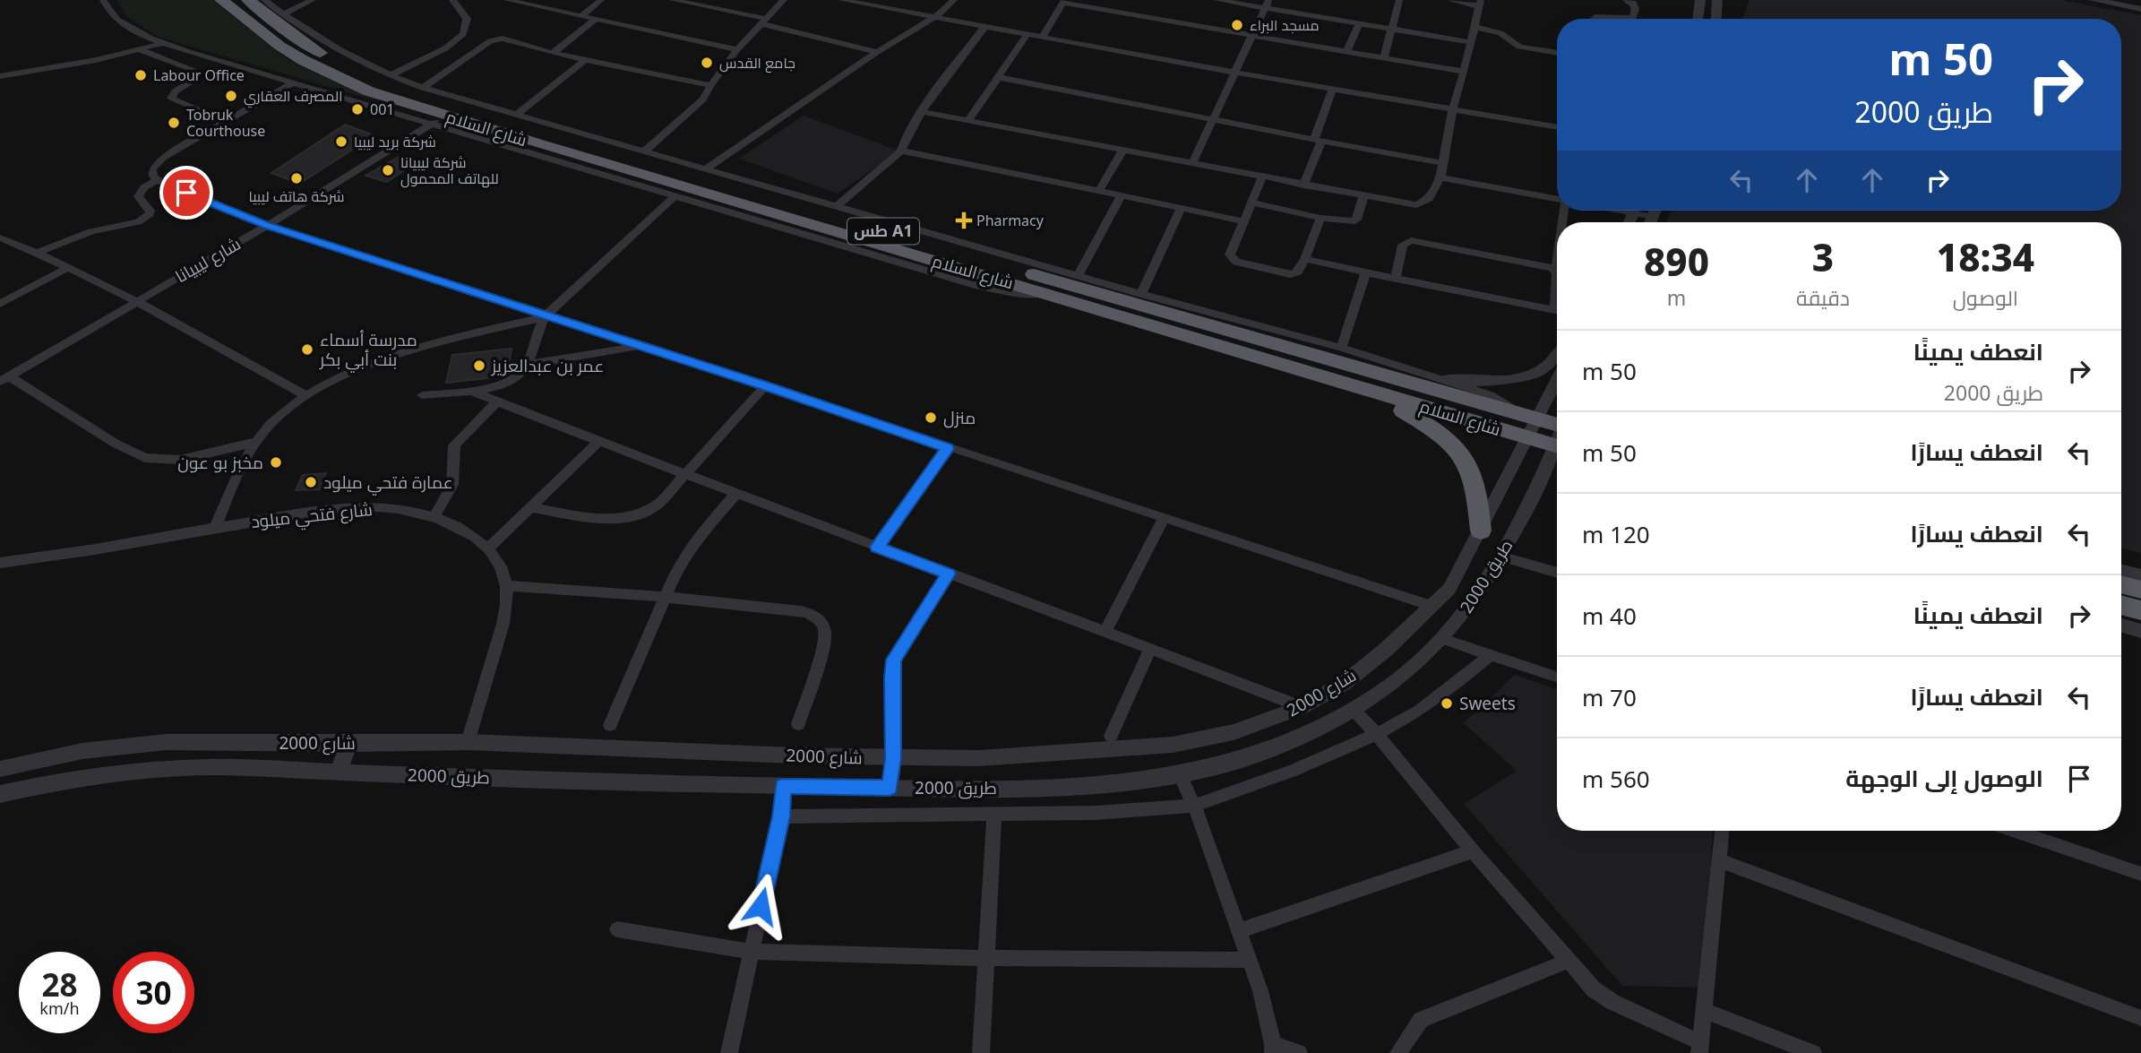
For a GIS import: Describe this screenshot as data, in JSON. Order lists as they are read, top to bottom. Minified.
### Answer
{"streets":{"highway":["شارع السلام","طس A1"],"street":["شارع ليبيانا","شارع فتحي ميلود","طريق 2000","شارع 2000"]},"crossings":[["شارع السلام","شارع ليبيانا"],["شارع السلام","شارع 2000"],["شارع فتحي ميلود","شارع 2000"]],"places":{"other":["مسجد البراء","جامع القدس","Labour Office","المصرف العقاري","001","Tobruk Courthouse","شركة بريد ليبيا","شركة ليبيانا للهاتف المحمول","شركة هاتف ليبيا","مدرسة أسماء بنت أبي بكر","عمر بن عبدالعزيز","منزل","مخبز بو عون","عمارة فتحي ميلود","Sweets"],"health":["Pharmacy"]},"page":{"turn":["50 m","طريق 2000"],"eta":["18:34","الوصول","3","دقيقة","890","m"],"list":[{"name":"انعطف يمينًا","note":"طريق 2000","value":"50 m"},{"name":"انعطف يسارًا","value":"50 m"},{"name":"انعطف يسارًا","value":"120 m"},{"name":"انعطف يمينًا","value":"40 m"},{"name":"انعطف يسارًا","value":"70 m"},{"name":"الوصول إلى الوجهة","value":"560 m"}],"speed":"28 km/h","limit":"30"}}
